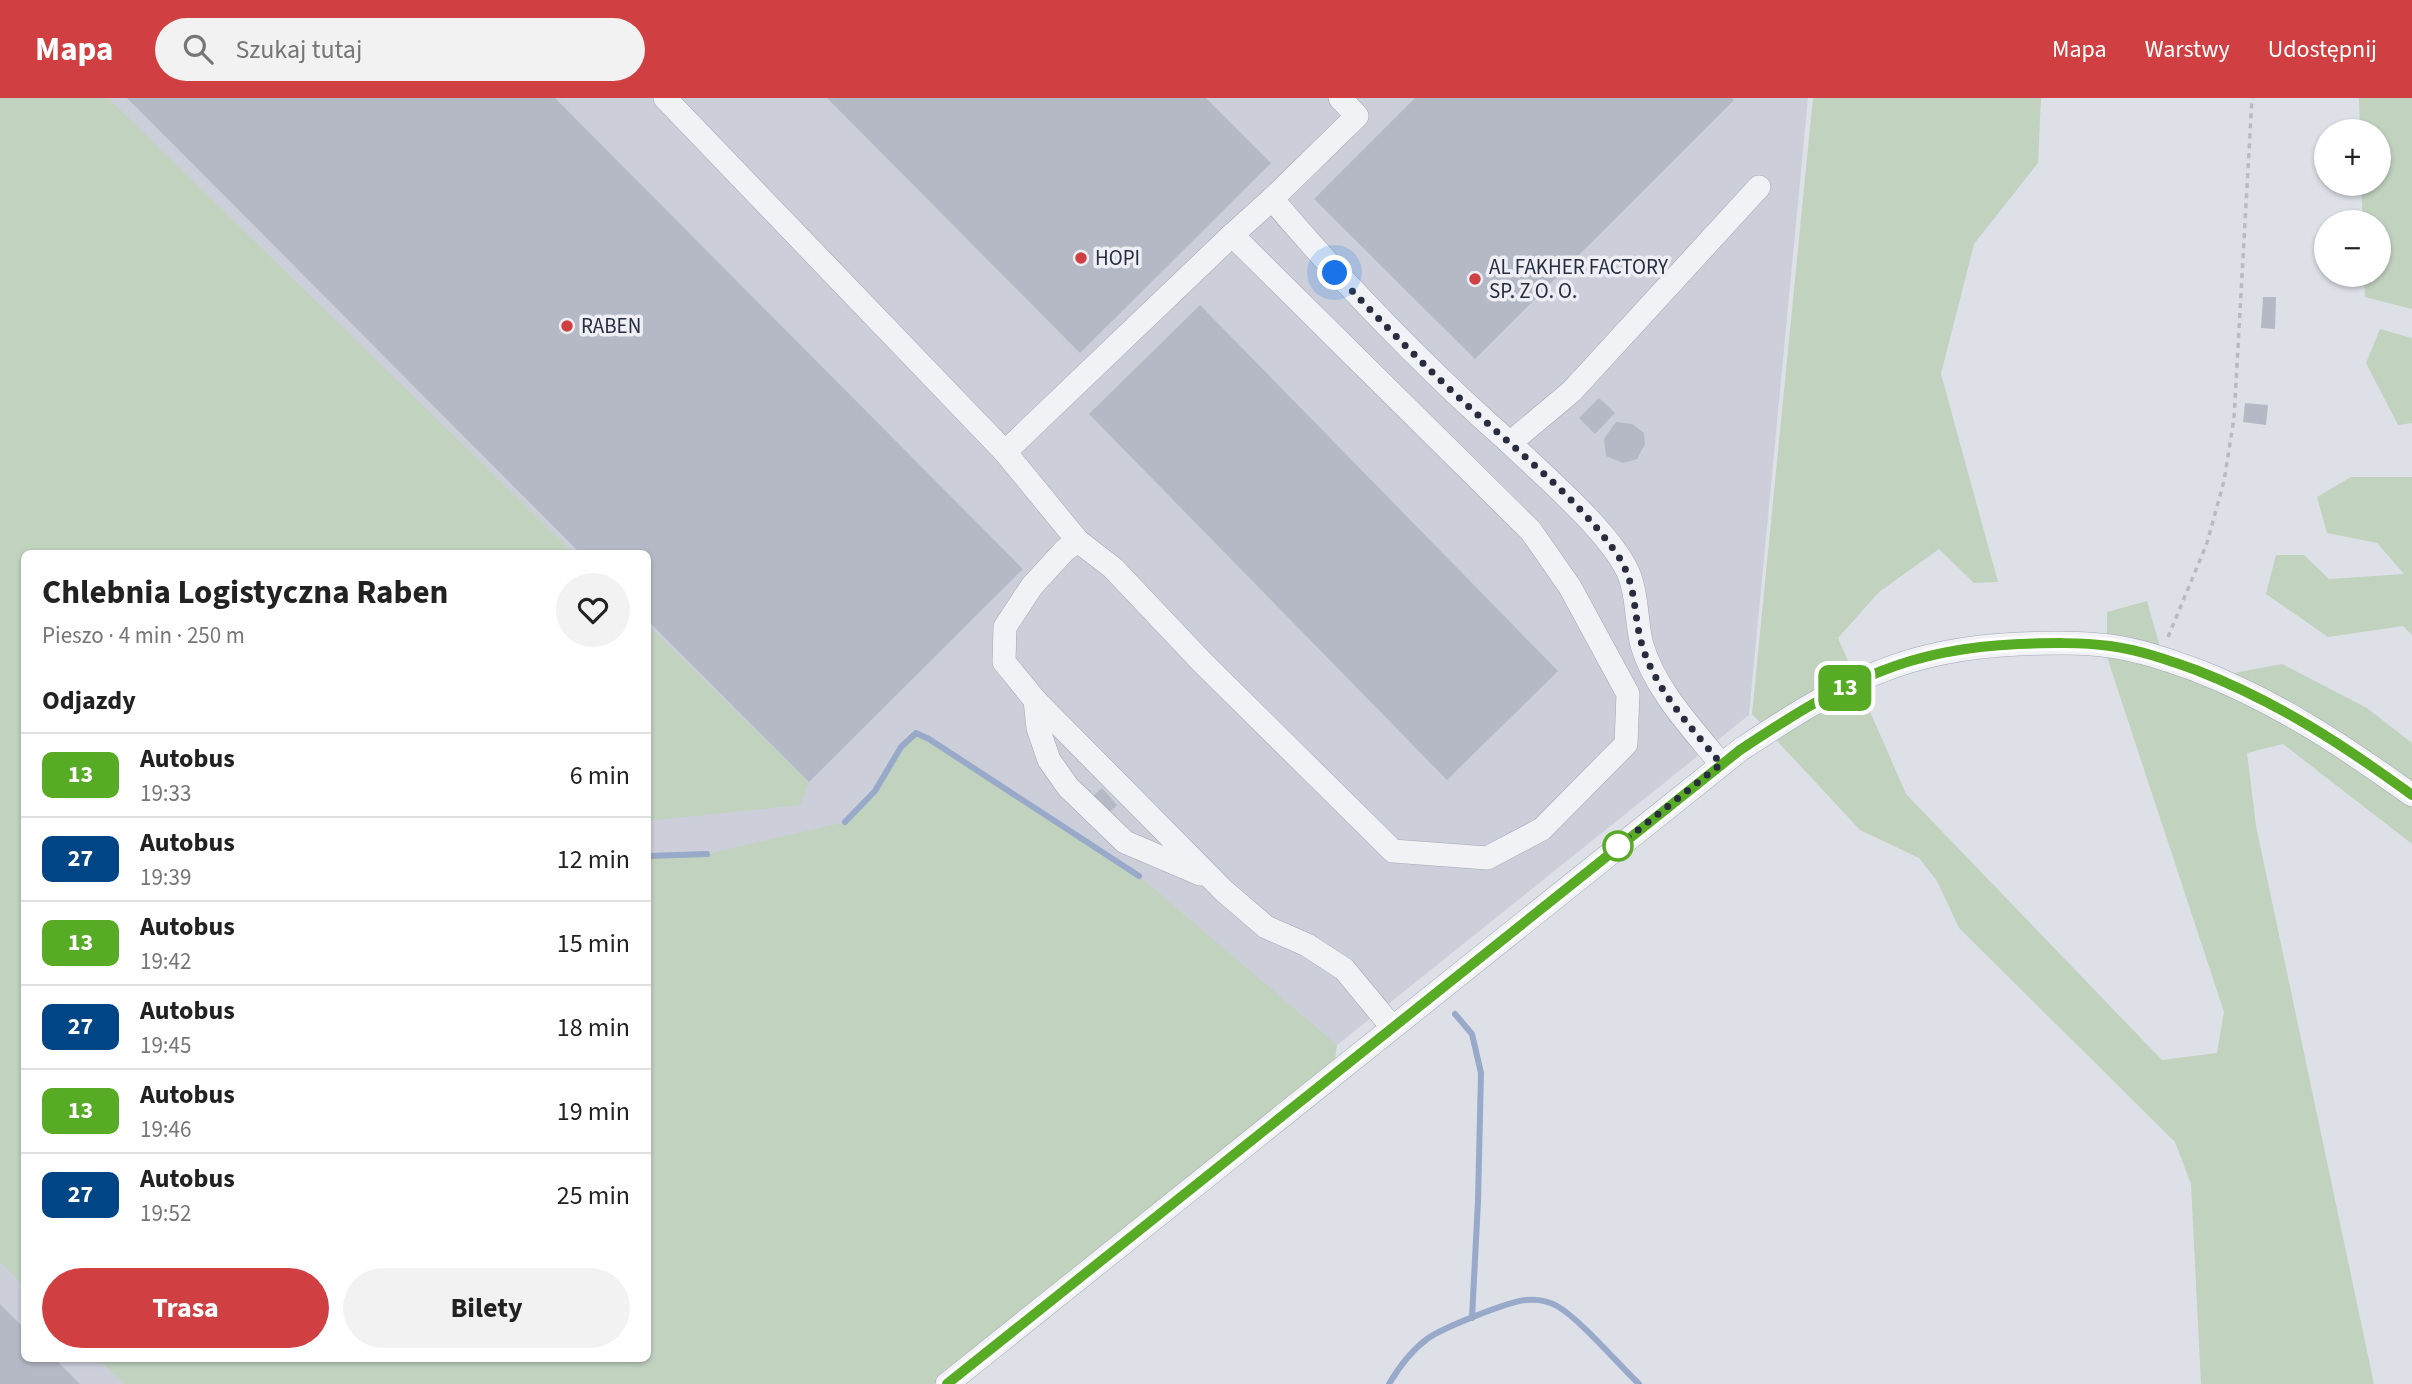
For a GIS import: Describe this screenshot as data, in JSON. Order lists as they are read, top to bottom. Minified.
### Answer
{"places":["HOPI","AL FAKHER FACTORY SP. Z O. O.","RABEN"],"lines":["bus line 13"],"page":{"header":"Mapa","search":"Szukaj tutaj","nav":["Mapa","Warstwy","Udostępnij"],"on_map":"13","map_buttons":["+","−"],"heading":[["Chlebnia Logistyczna Raben","Pieszo · 4 min · 250 m"],"Odjazdy"],"list":[{"mark":"13","name":"Autobus","note":"19:33","value":"6 min"},{"mark":"27","name":"Autobus","note":"19:39","value":"12 min"},{"mark":"13","name":"Autobus","note":"19:42","value":"15 min"},{"mark":"27","name":"Autobus","note":"19:45","value":"18 min"},{"mark":"13","name":"Autobus","note":"19:46","value":"19 min"},{"mark":"27","name":"Autobus","note":"19:52","value":"25 min"}],"buttons":["Trasa","Bilety"]}}
